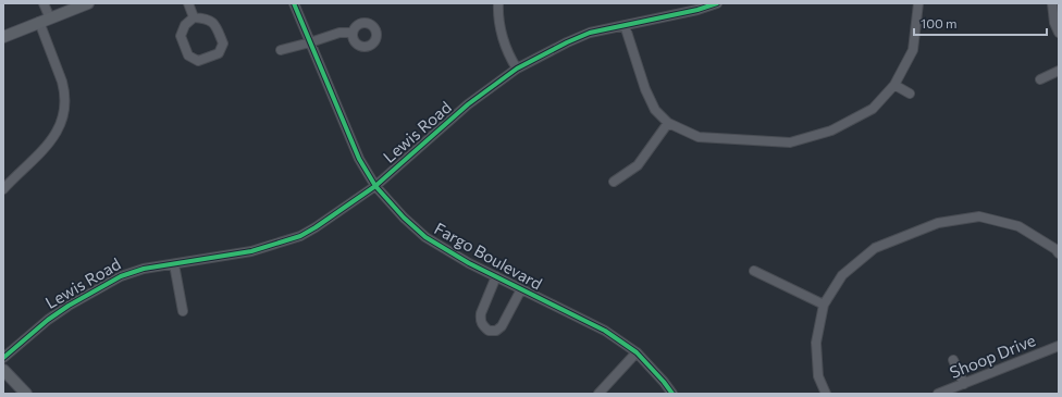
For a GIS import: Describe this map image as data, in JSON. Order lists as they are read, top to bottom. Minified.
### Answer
{"streets":{"street":["Lewis Road","Fargo Boulevard","Shoop Drive"]},"crossings":[["Lewis Road","Fargo Boulevard"]],"scale_bar":"100 m"}
